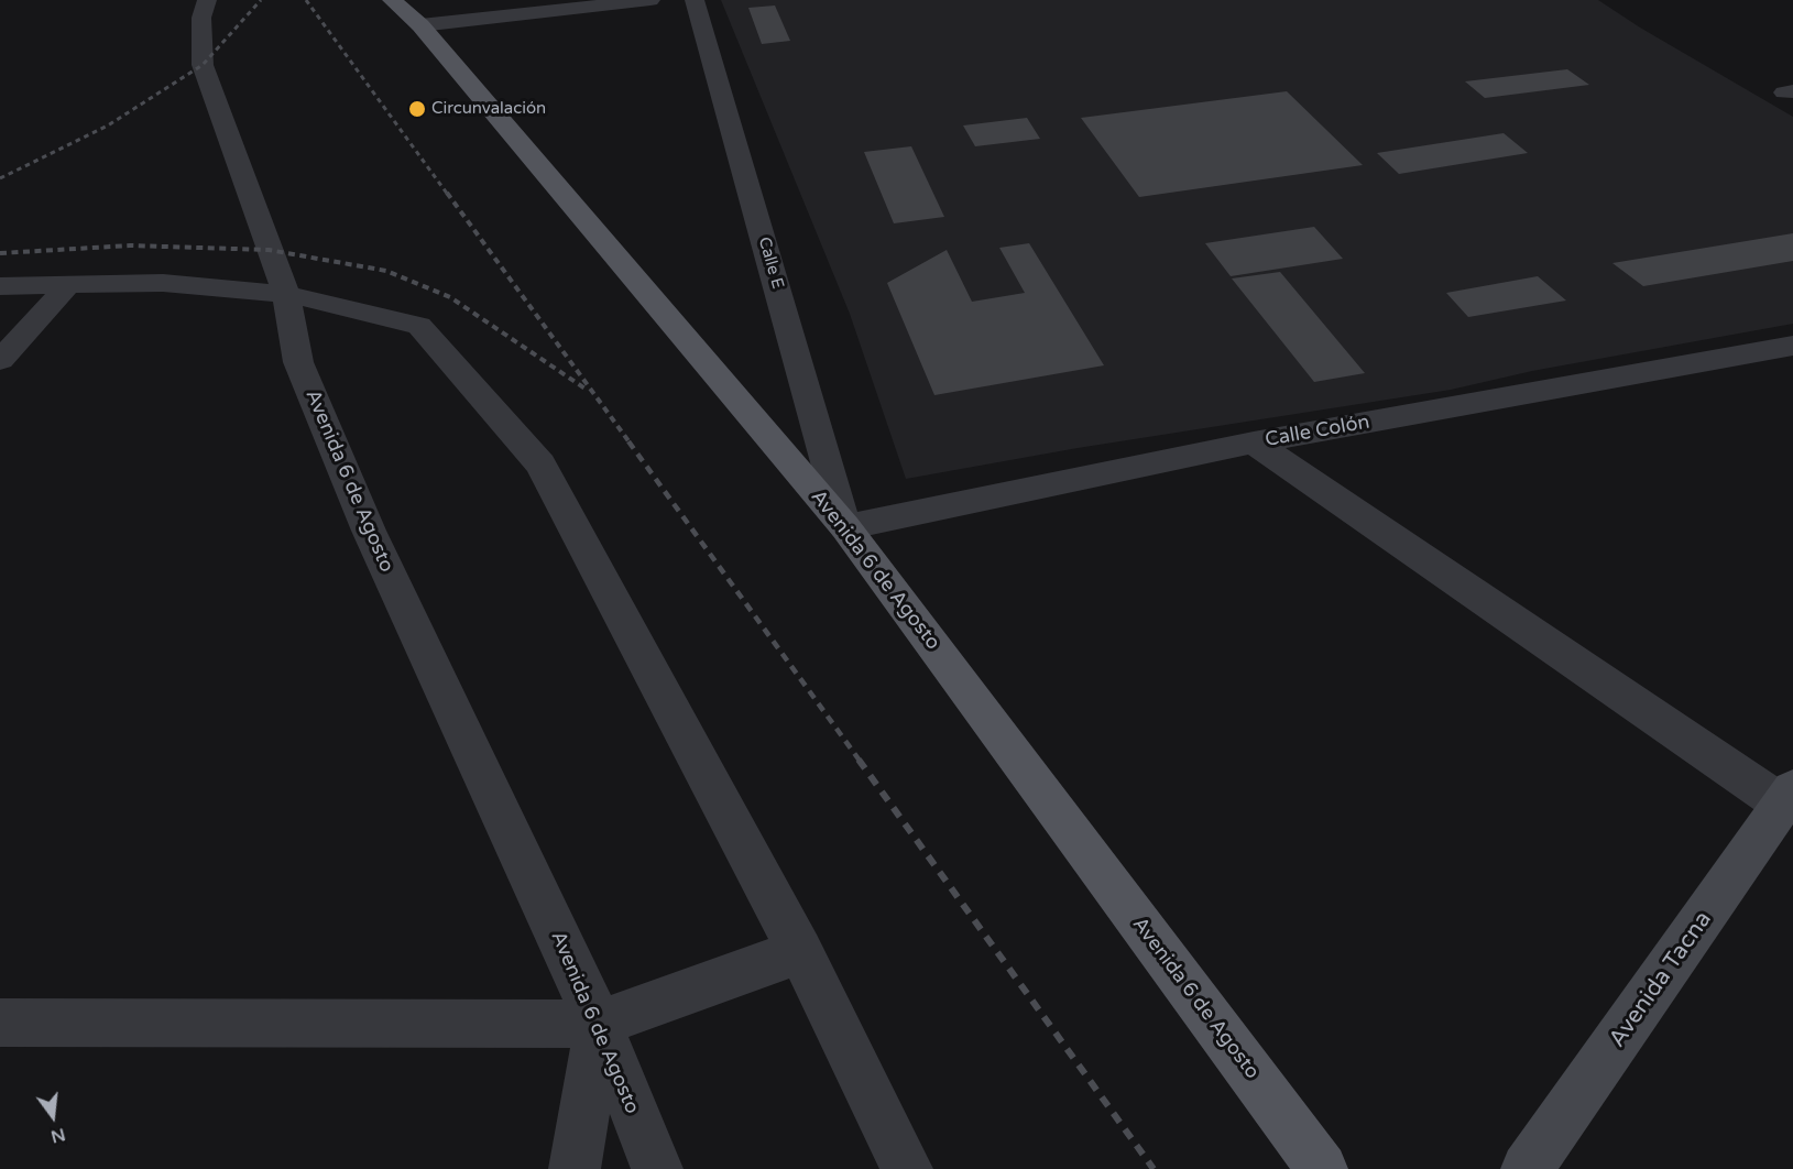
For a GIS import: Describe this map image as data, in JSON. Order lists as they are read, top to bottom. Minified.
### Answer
{"streets":{"main road":["Avenida 6 de Agosto","Avenida Tacna"],"street":["Calle E","Calle Colón"]},"crossings":[["Calle E","Calle Colón"],["Calle E","Avenida 6 de Agosto"],["Calle Colón","Avenida 6 de Agosto"]],"places":["Circunvalación"],"north":"bottom"}
